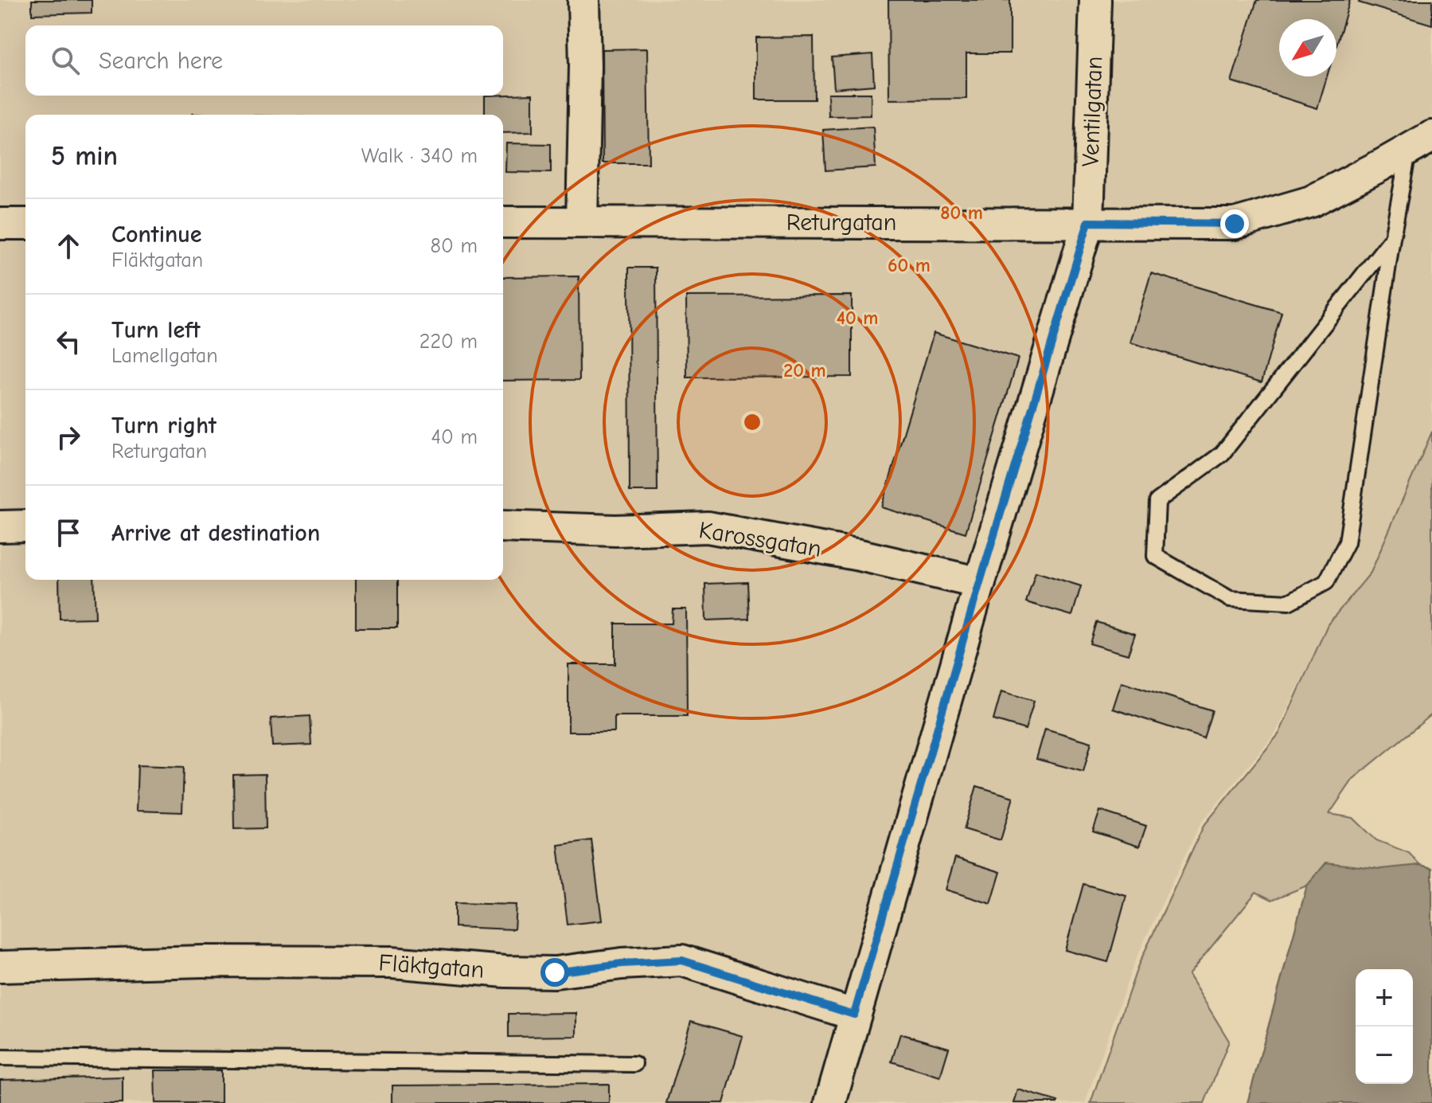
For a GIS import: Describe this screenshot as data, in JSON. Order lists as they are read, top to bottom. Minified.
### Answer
{"streets":{"street":["Ventilgatan","Returgatan","Karossgatan","Fläktgatan"]},"crossings":[["Ventilgatan","Returgatan"],["Ventilgatan","Karossgatan"],["Ventilgatan","Fläktgatan"]],"north":"bottom left","page":{"search":"Search here","heading":["5 min","Walk · 340 m"],"list":[["Continue","Fläktgatan","80 m"],["Turn left","Lamellgatan","220 m"],["Turn right","Returgatan","40 m"],"Arrive at destination"],"map_buttons":["+","−"]},"rings":["80 m","60 m","40 m","20 m"]}
